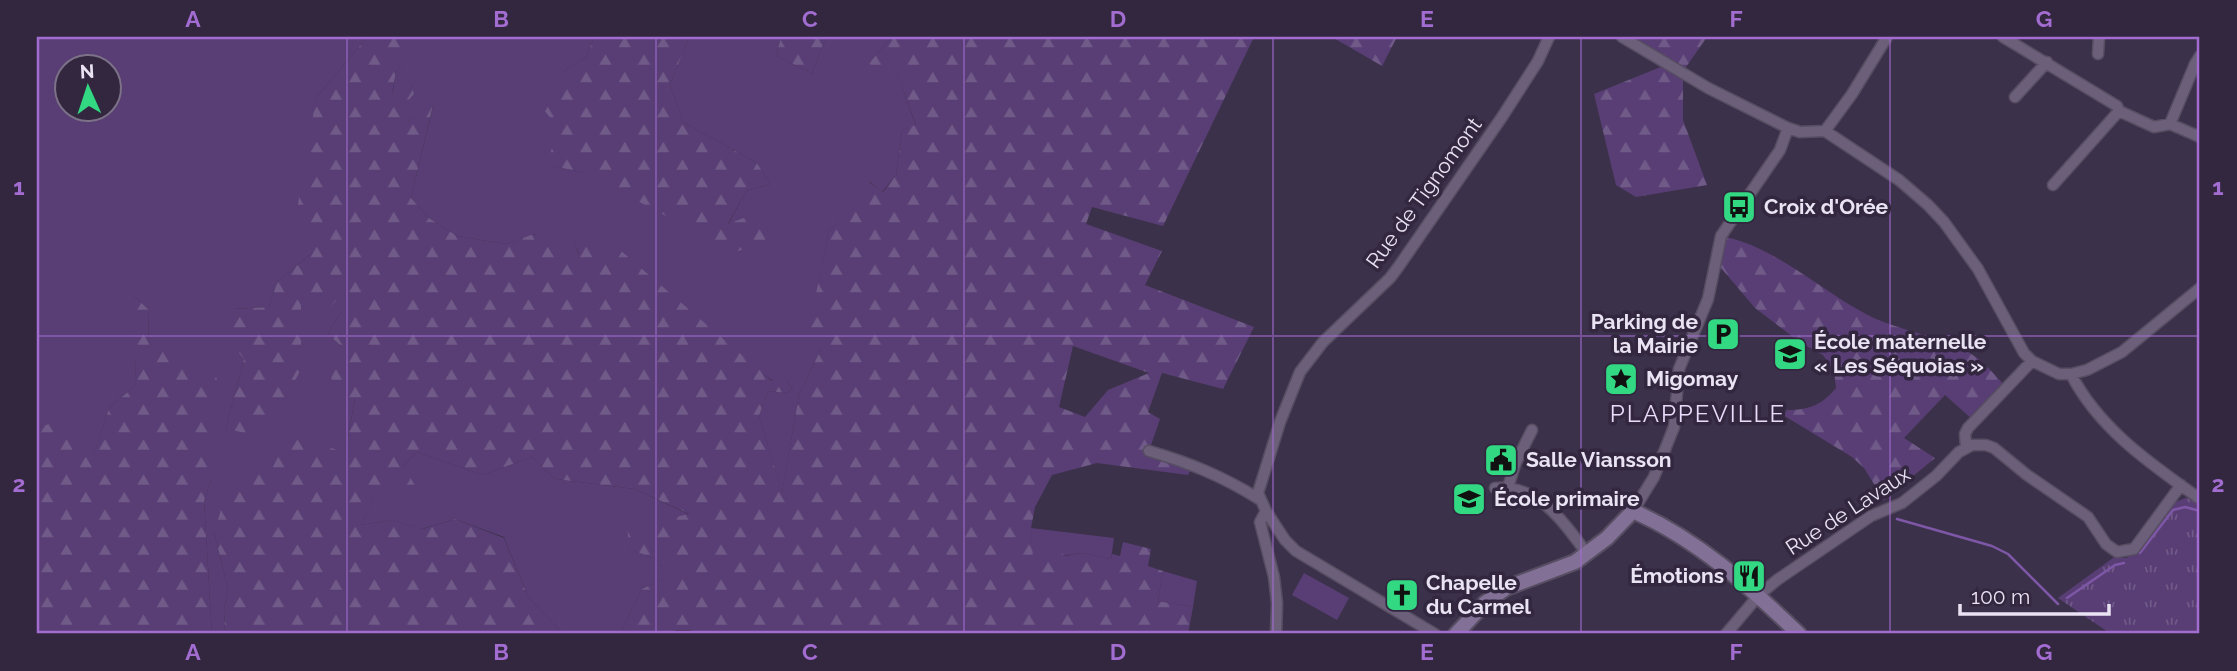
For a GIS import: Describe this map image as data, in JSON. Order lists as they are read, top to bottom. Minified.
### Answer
{"streets":{"street":["Rue de Tignomont","Rue de Lavaux"]},"districts":["PLAPPEVILLE"],"places":{"bus stop":["Croix d'Orée"],"parking":["Parking de la Mairie"],"school or university":["École maternelle « Les Séquoias »","École primaire"],"place":["Migomay"],"public building":["Salle Viansson"],"restaurant":["Émotions"],"church":["Chapelle du Carmel"]},"scale_bar":"100 m","north":"top","grid":{"columns":["A","B","C","D","E","F","G"],"rows":["1","2"]}}
